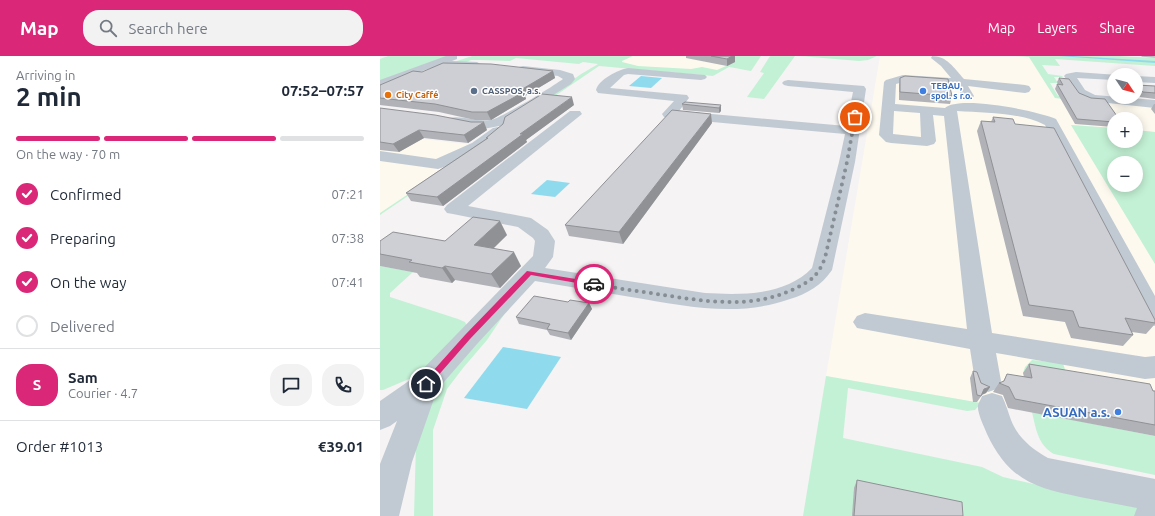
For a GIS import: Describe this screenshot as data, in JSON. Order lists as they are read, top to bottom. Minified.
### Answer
{"places":["CASSPOS, a.s.","TEBAU, spol. s r.o.","City Caffé","ASUAN a.s."],"north":"bottom right","page":{"header":"Map","search":"Search here","nav":["Map","Layers","Share"],"heading":["2 min","Arriving in","07:52–07:57"],"panel":["Sam","Courier · 4.7","Order #1013","€39.01"],"map_buttons":["+","−"],"bar":"On the way · 70 m","list":[["Confirmed","07:21"],["Preparing","07:38"],["On the way","07:41"],"Delivered"],"round":"S"}}
